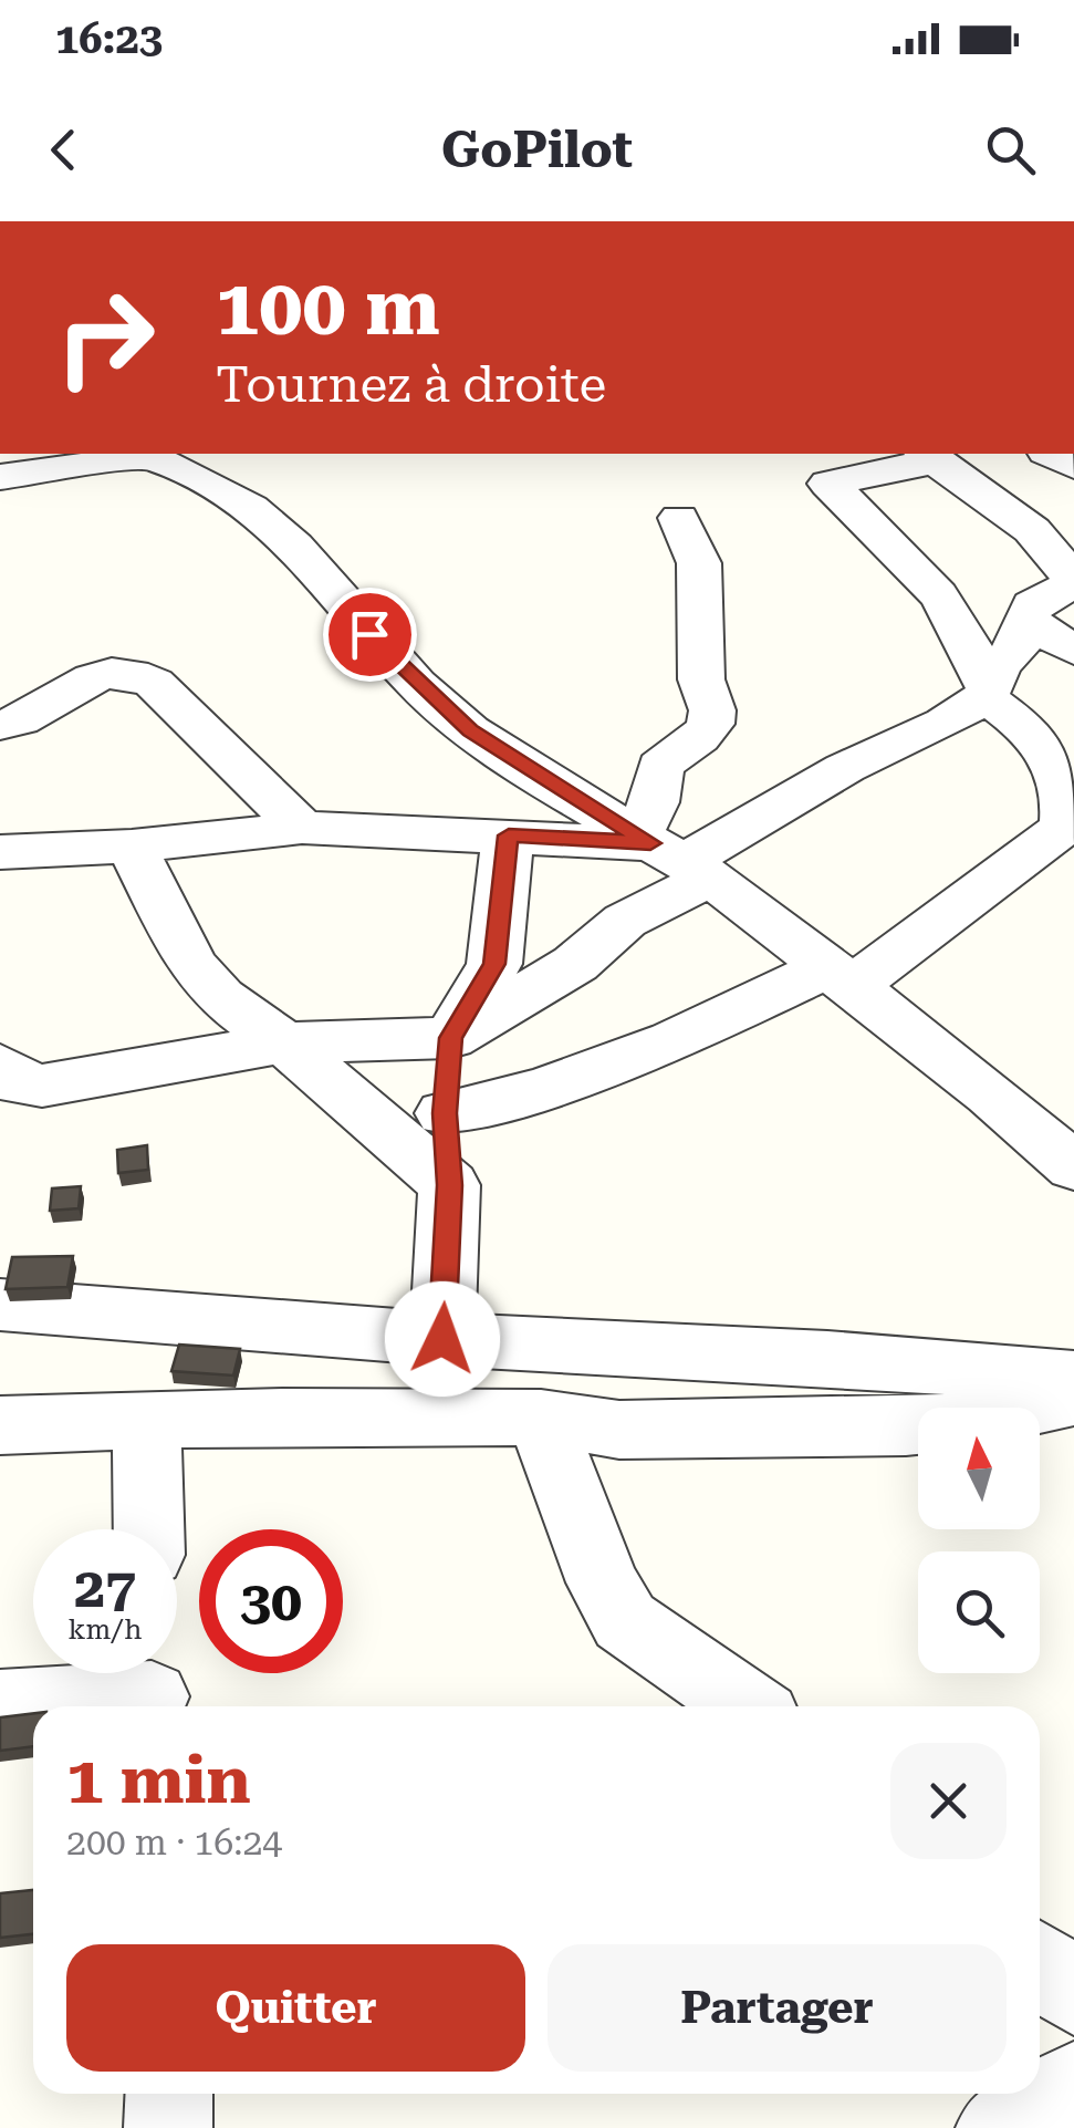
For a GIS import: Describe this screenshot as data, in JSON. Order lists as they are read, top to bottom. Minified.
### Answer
{"north":"top","page":{"status":"16:23","header":"GoPilot","turn":["100 m","Tournez à droite"],"speed":"27 km/h","limit":"30","heading":["1 min","200 m · 16:24"],"buttons":["Quitter","Partager"]}}
